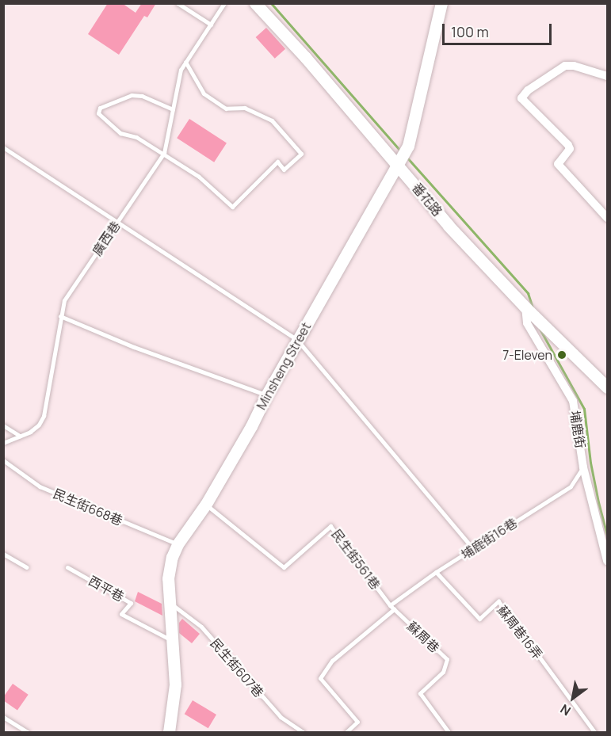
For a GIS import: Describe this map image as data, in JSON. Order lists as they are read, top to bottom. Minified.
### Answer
{"streets":{"street":["番花路","Minsheng Street","埔鹿街"],"lane":["廣西巷","民生街668巷","埔鹿街16巷","民生街561巷","西平巷","蘇周巷16弄","蘇周巷","民生街607巷"]},"crossings":[["番花路","Minsheng Street"],["番花路","埔鹿街"],["Minsheng Street","民生街668巷"],["Minsheng Street","民生街561巷"],["Minsheng Street","西平巷"],["Minsheng Street","民生街607巷"],["埔鹿街","埔鹿街16巷"],["埔鹿街16巷","民生街561巷"],["埔鹿街16巷","蘇周巷16弄"],["埔鹿街16巷","蘇周巷"],["民生街561巷","蘇周巷"]],"places":["7-Eleven"],"scale_bar":"100 m","north":"bottom left"}
